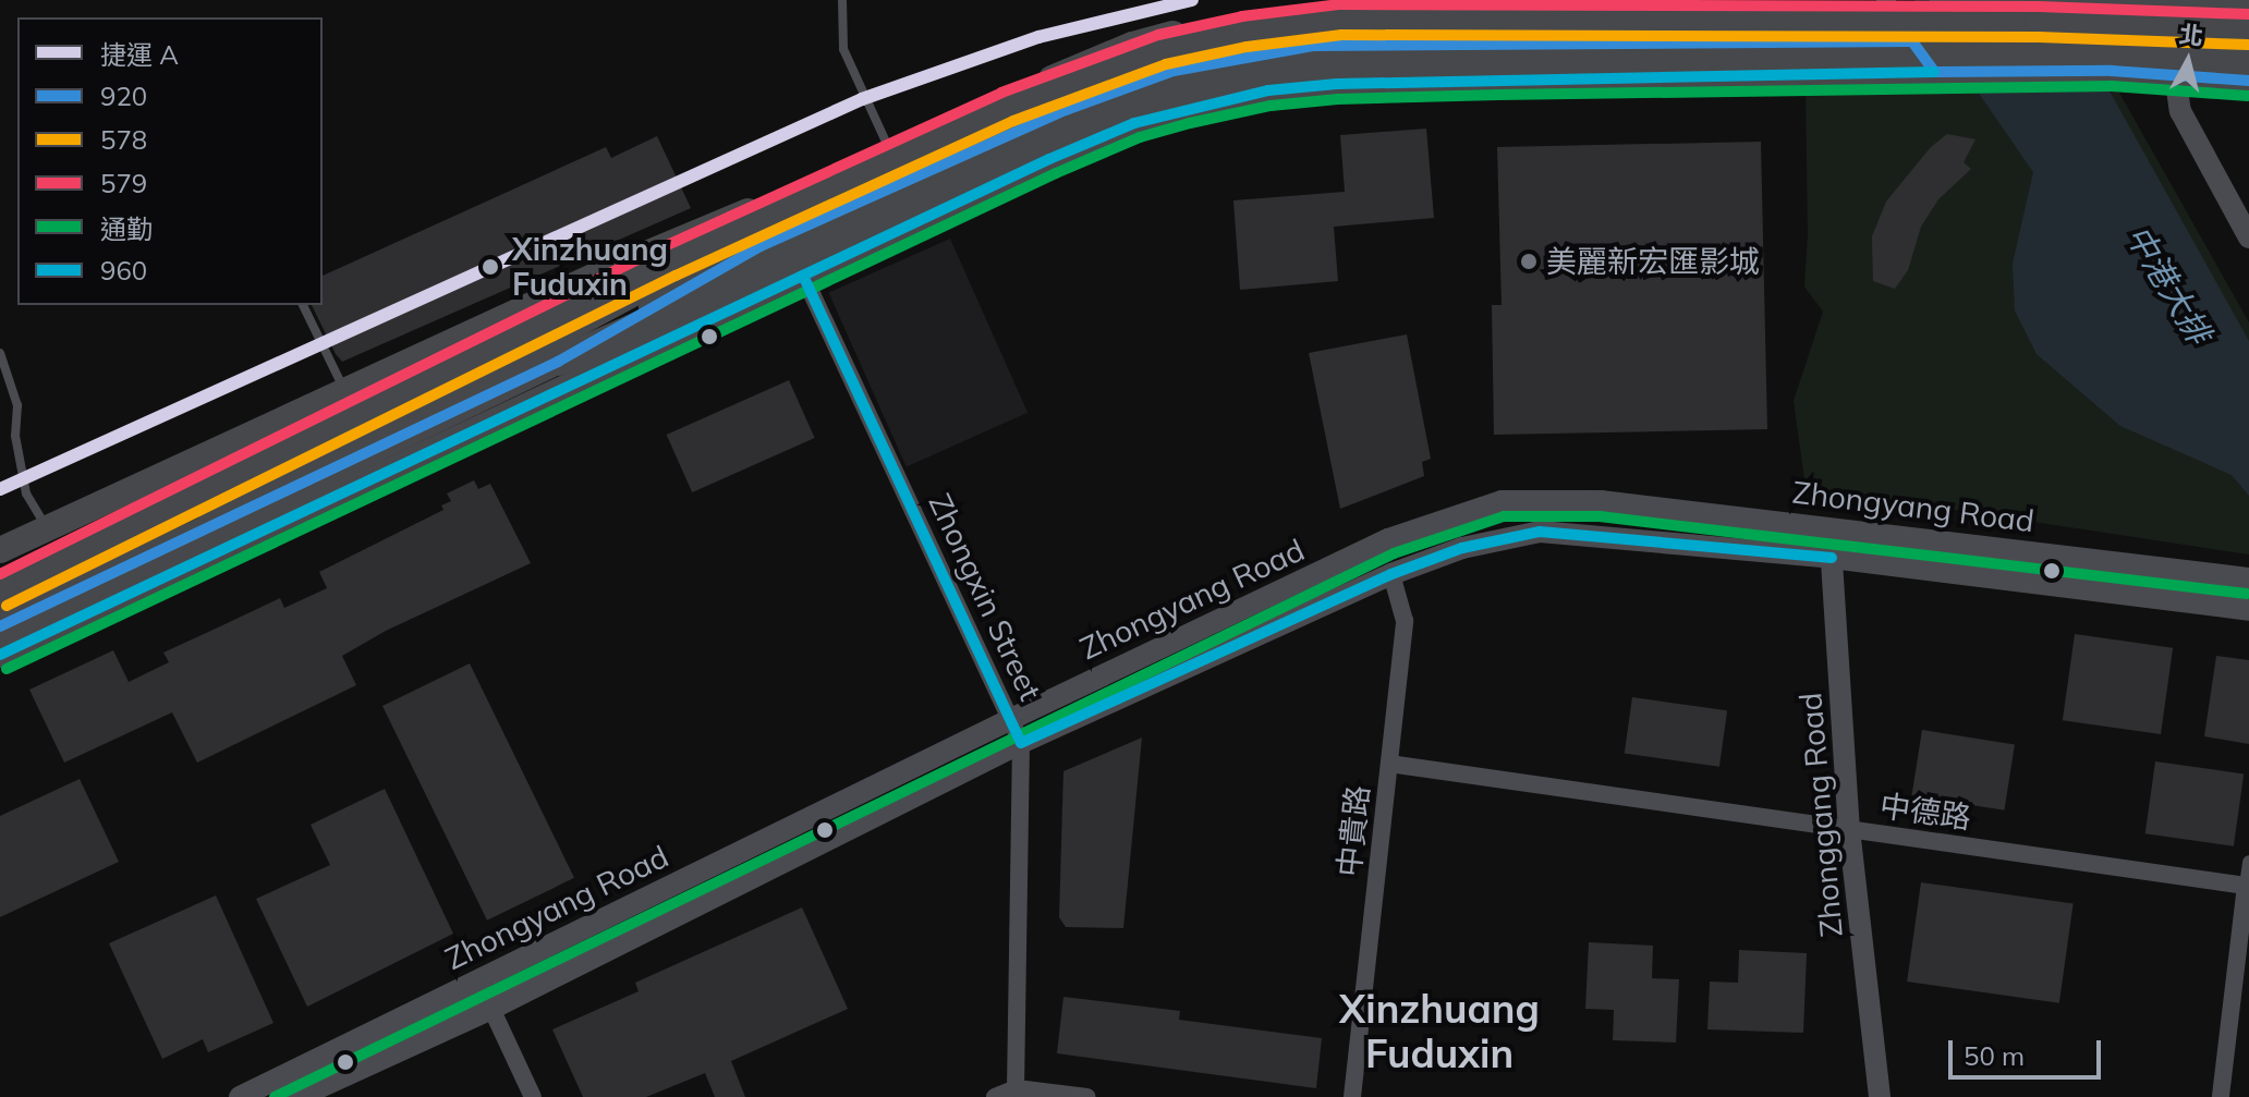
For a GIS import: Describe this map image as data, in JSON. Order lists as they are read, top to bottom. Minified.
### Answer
{"streets":{"street":["Zhongyang Road","Zhongxin Street","中德路","Zhonggang Road","中貴路"]},"crossings":[["Zhongyang Road","Zhongxin Street"],["Zhongyang Road","Zhonggang Road"],["Zhongyang Road","中貴路"],["中德路","Zhonggang Road"],["中德路","中貴路"]],"districts":["Xinzhuang Fuduxin"],"water":["中港大排"],"places":["美麗新宏匯影城","Xinzhuang Fuduxin"],"lines":["metro line A","transit line 579","transit line 578","transit line 920","transit line 960","transit line 通勤"],"legend":["捷運 A","920","578","579","通勤","960"],"scale_bar":"50 m","north":"top"}
